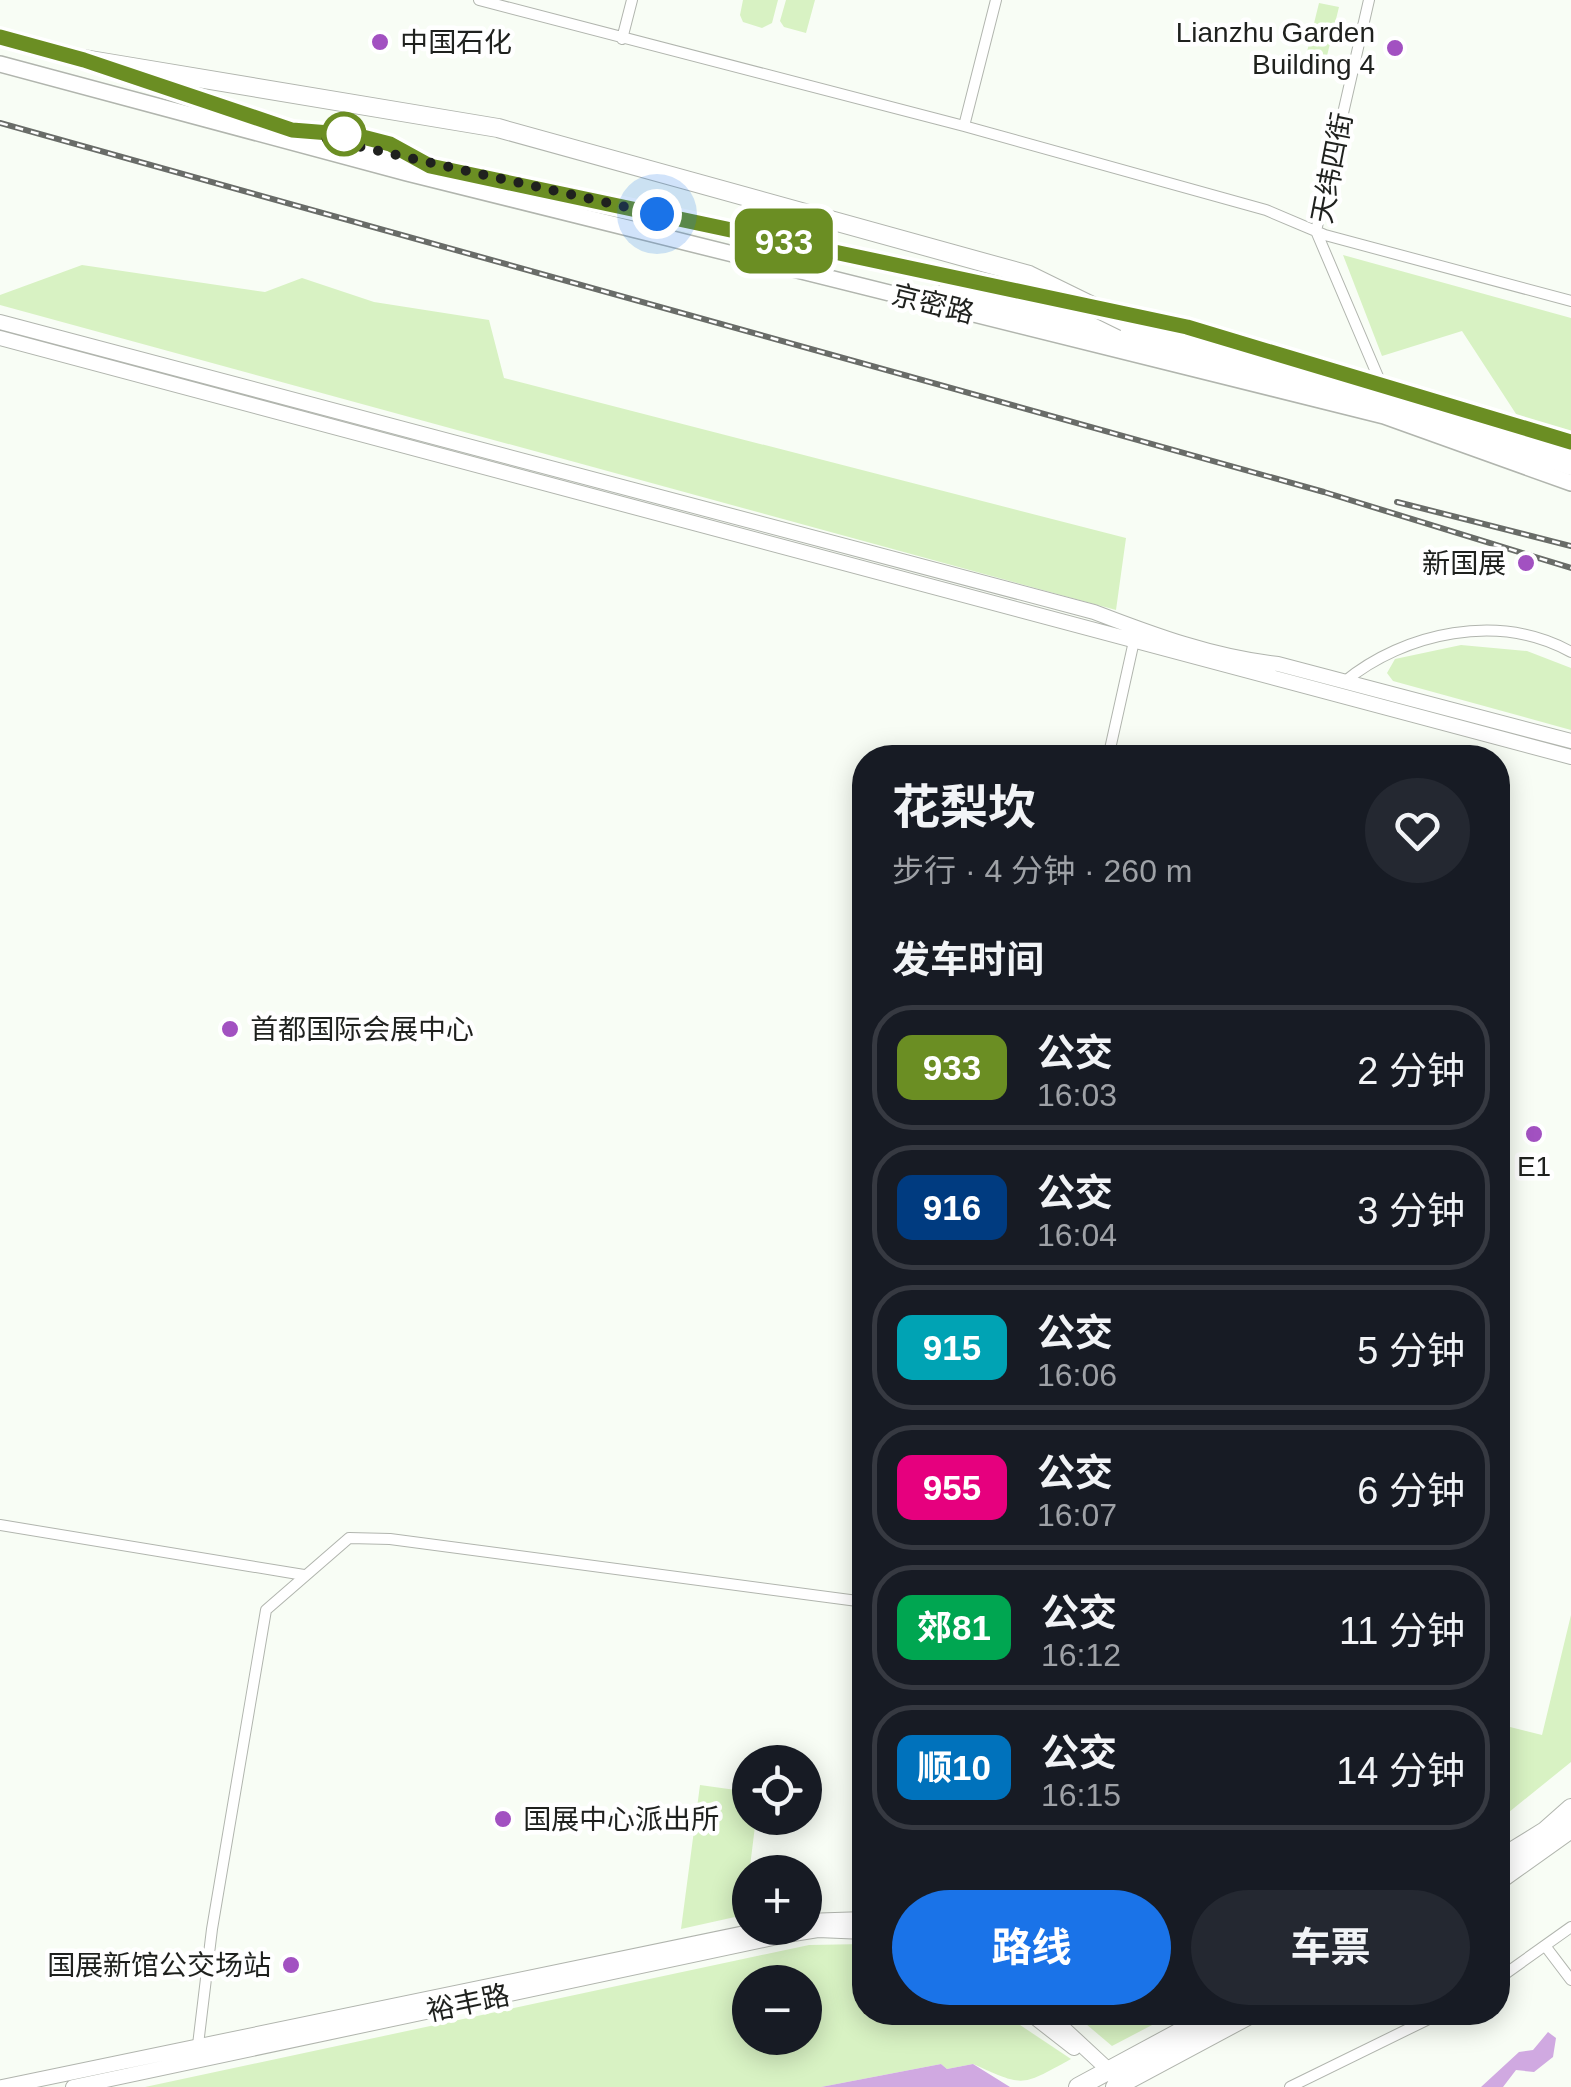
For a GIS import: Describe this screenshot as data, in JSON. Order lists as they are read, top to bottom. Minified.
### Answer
{"streets":{"main road":["京密路"],"street":["天纬四街","裕丰路"]},"crossings":[["天纬四街","京密路"]],"places":["中国石化","Lianzhu Garden Building 4","新国展","首都国际会展中心","E1","国展中心派出所","国展新馆公交场站"],"lines":["bus line 933"],"page":{"on_map":"933","heading":[["花梨坎","步行 · 4 分钟 · 260 m"],"发车时间"],"list":[{"mark":"933","name":"公交","note":"16:03","value":"2 分钟"},{"mark":"916","name":"公交","note":"16:04","value":"3 分钟"},{"mark":"915","name":"公交","note":"16:06","value":"5 分钟"},{"mark":"955","name":"公交","note":"16:07","value":"6 分钟"},{"mark":"郊81","name":"公交","note":"16:12","value":"11 分钟"},{"mark":"顺10","name":"公交","note":"16:15","value":"14 分钟"}],"map_buttons":["+","−"],"buttons":["路线","车票"]}}
